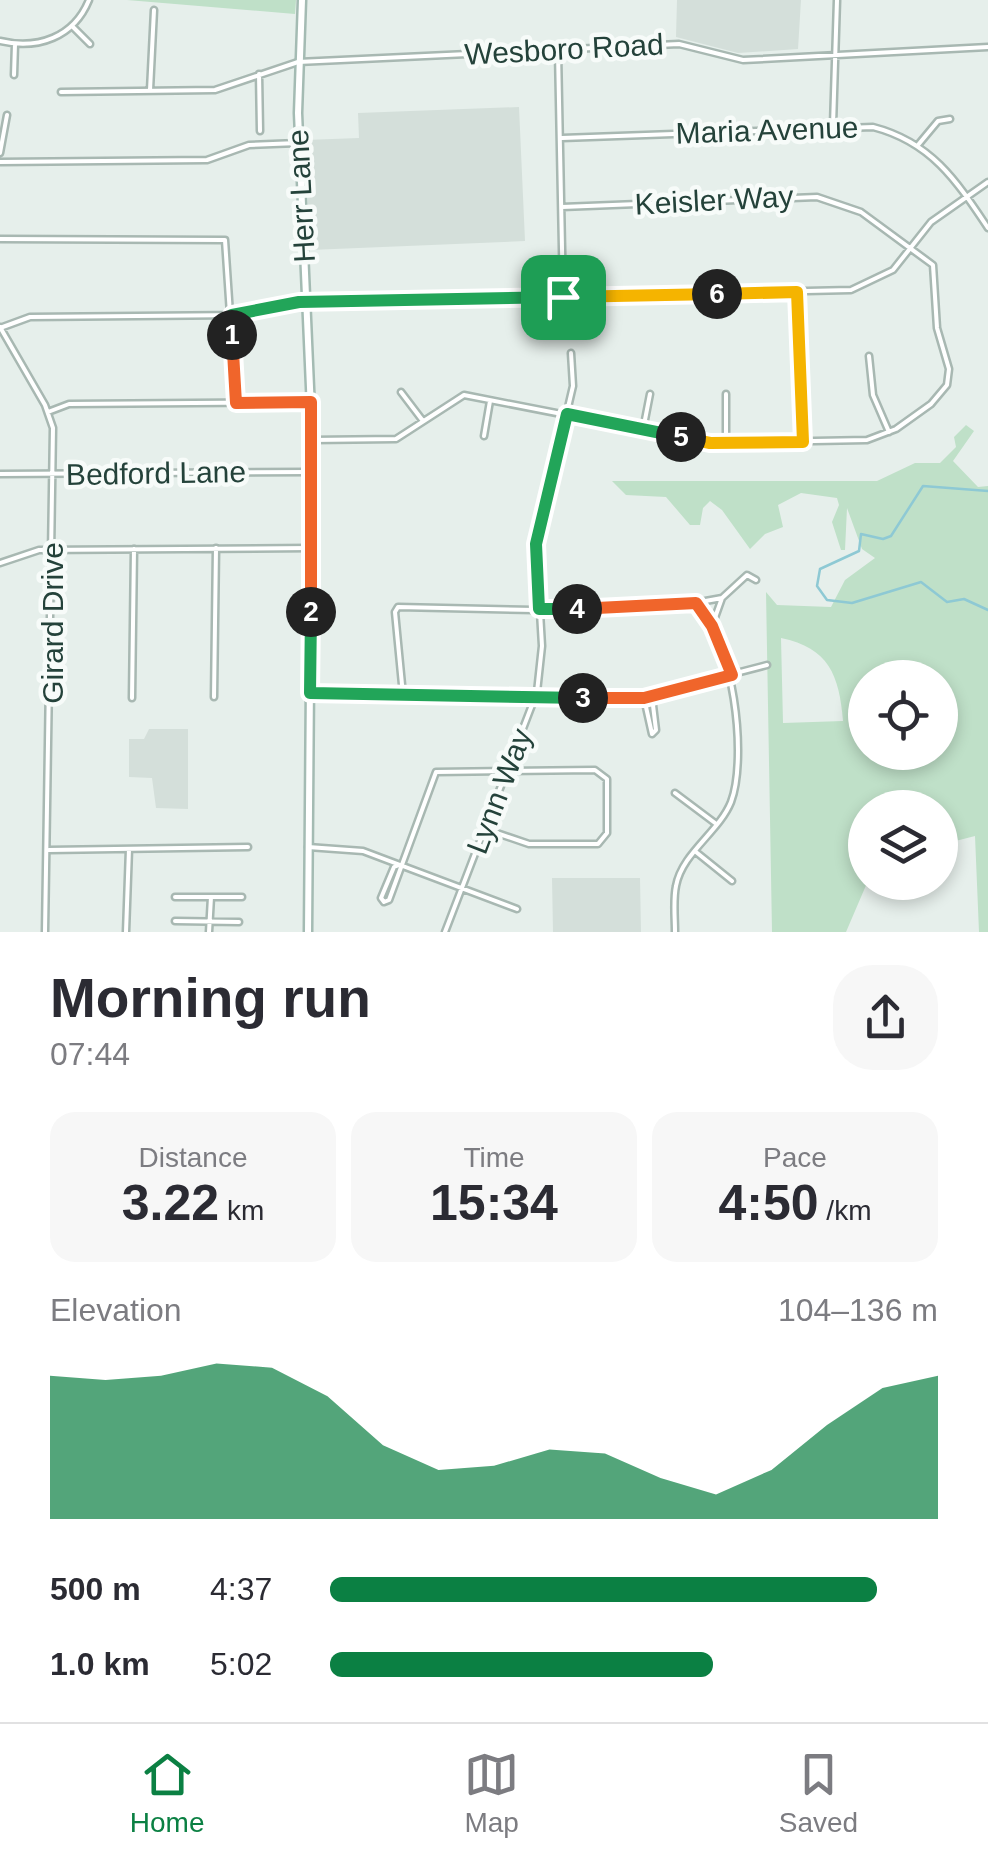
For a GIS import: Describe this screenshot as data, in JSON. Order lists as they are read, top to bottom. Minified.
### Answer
{"streets":{"main road":["Herr Lane"],"street":["Wesboro Road","Maria Avenue","Keisler Way","Bedford Lane","Girard Drive","Lynn Way"]},"crossings":[["Wesboro Road","Herr Lane"],["Herr Lane","Bedford Lane"],["Bedford Lane","Girard Drive"]],"page":{"pins":["6","1","5","4","2","3"],"heading":["Morning run","07:44"],"stats":[["Distance","3.22 km"],["Time","15:34"],["Pace","4:50 /km"]],"chart":["Elevation","104–136 m"],"list":[{"name":"500 m","note":"4:37"},{"name":"1.0 km","note":"5:02"}],"tabs":["Home","Map","Saved"]}}
